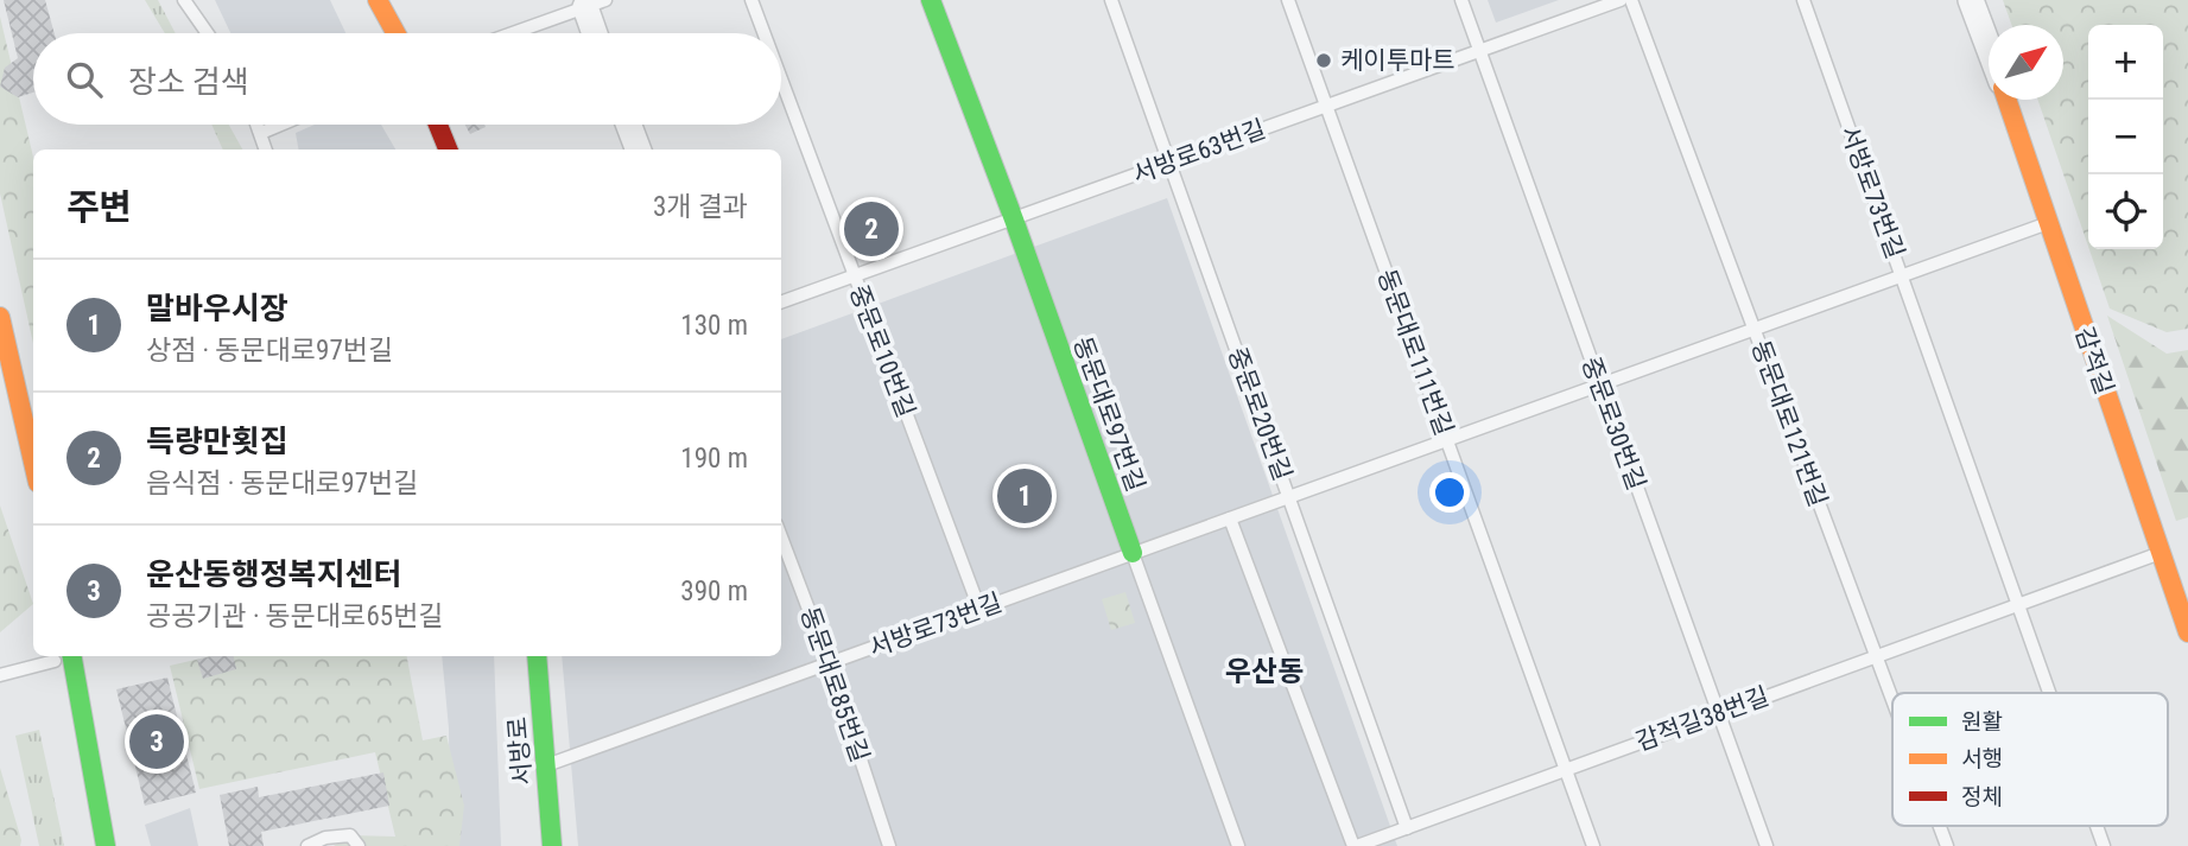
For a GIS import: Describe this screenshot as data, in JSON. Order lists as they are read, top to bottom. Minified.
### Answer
{"streets":{"street":["감적길","동문대로97번길","서방로"],"lane":["서방로63번길","서방로73번길","중문로10번길","동문대로111번길","중문로20번길","중문로30번길","동문대로121번길","동문대로85번길","감적길38번길"]},"crossings":[["서방로63번길","중문로10번길"],["서방로63번길","동문대로111번길"],["서방로63번길","동문대로97번길"],["서방로63번길","중문로20번길"],["서방로63번길","중문로30번길"],["서방로73번길","중문로10번길"],["서방로73번길","동문대로111번길"],["서방로73번길","감적길"],["서방로73번길","동문대로97번길"],["서방로73번길","중문로20번길"],["서방로73번길","중문로30번길"],["서방로73번길","동문대로121번길"],["서방로73번길","동문대로85번길"],["서방로73번길","감적길38번길"],["서방로73번길","서방로"],["동문대로111번길","감적길38번길"],["감적길","감적길38번길"],["중문로20번길","감적길38번길"],["중문로30번길","감적길38번길"],["동문대로121번길","감적길38번길"]],"districts":["우산동"],"places":["케이투마트"],"legend":["원활","서행","정체"],"north":"top right","page":{"map_buttons":["+","−"],"search":"장소 검색","heading":["주변","3개 결과"],"pins":["2","1","3"],"list":[{"mark":"1","name":"말바우시장","note":"상점 · 동문대로97번길","value":"130 m"},{"mark":"2","name":"득량만횟집","note":"음식점 · 동문대로97번길","value":"190 m"},{"mark":"3","name":"운산동행정복지센터","note":"공공기관 · 동문대로65번길","value":"390 m"}]}}
